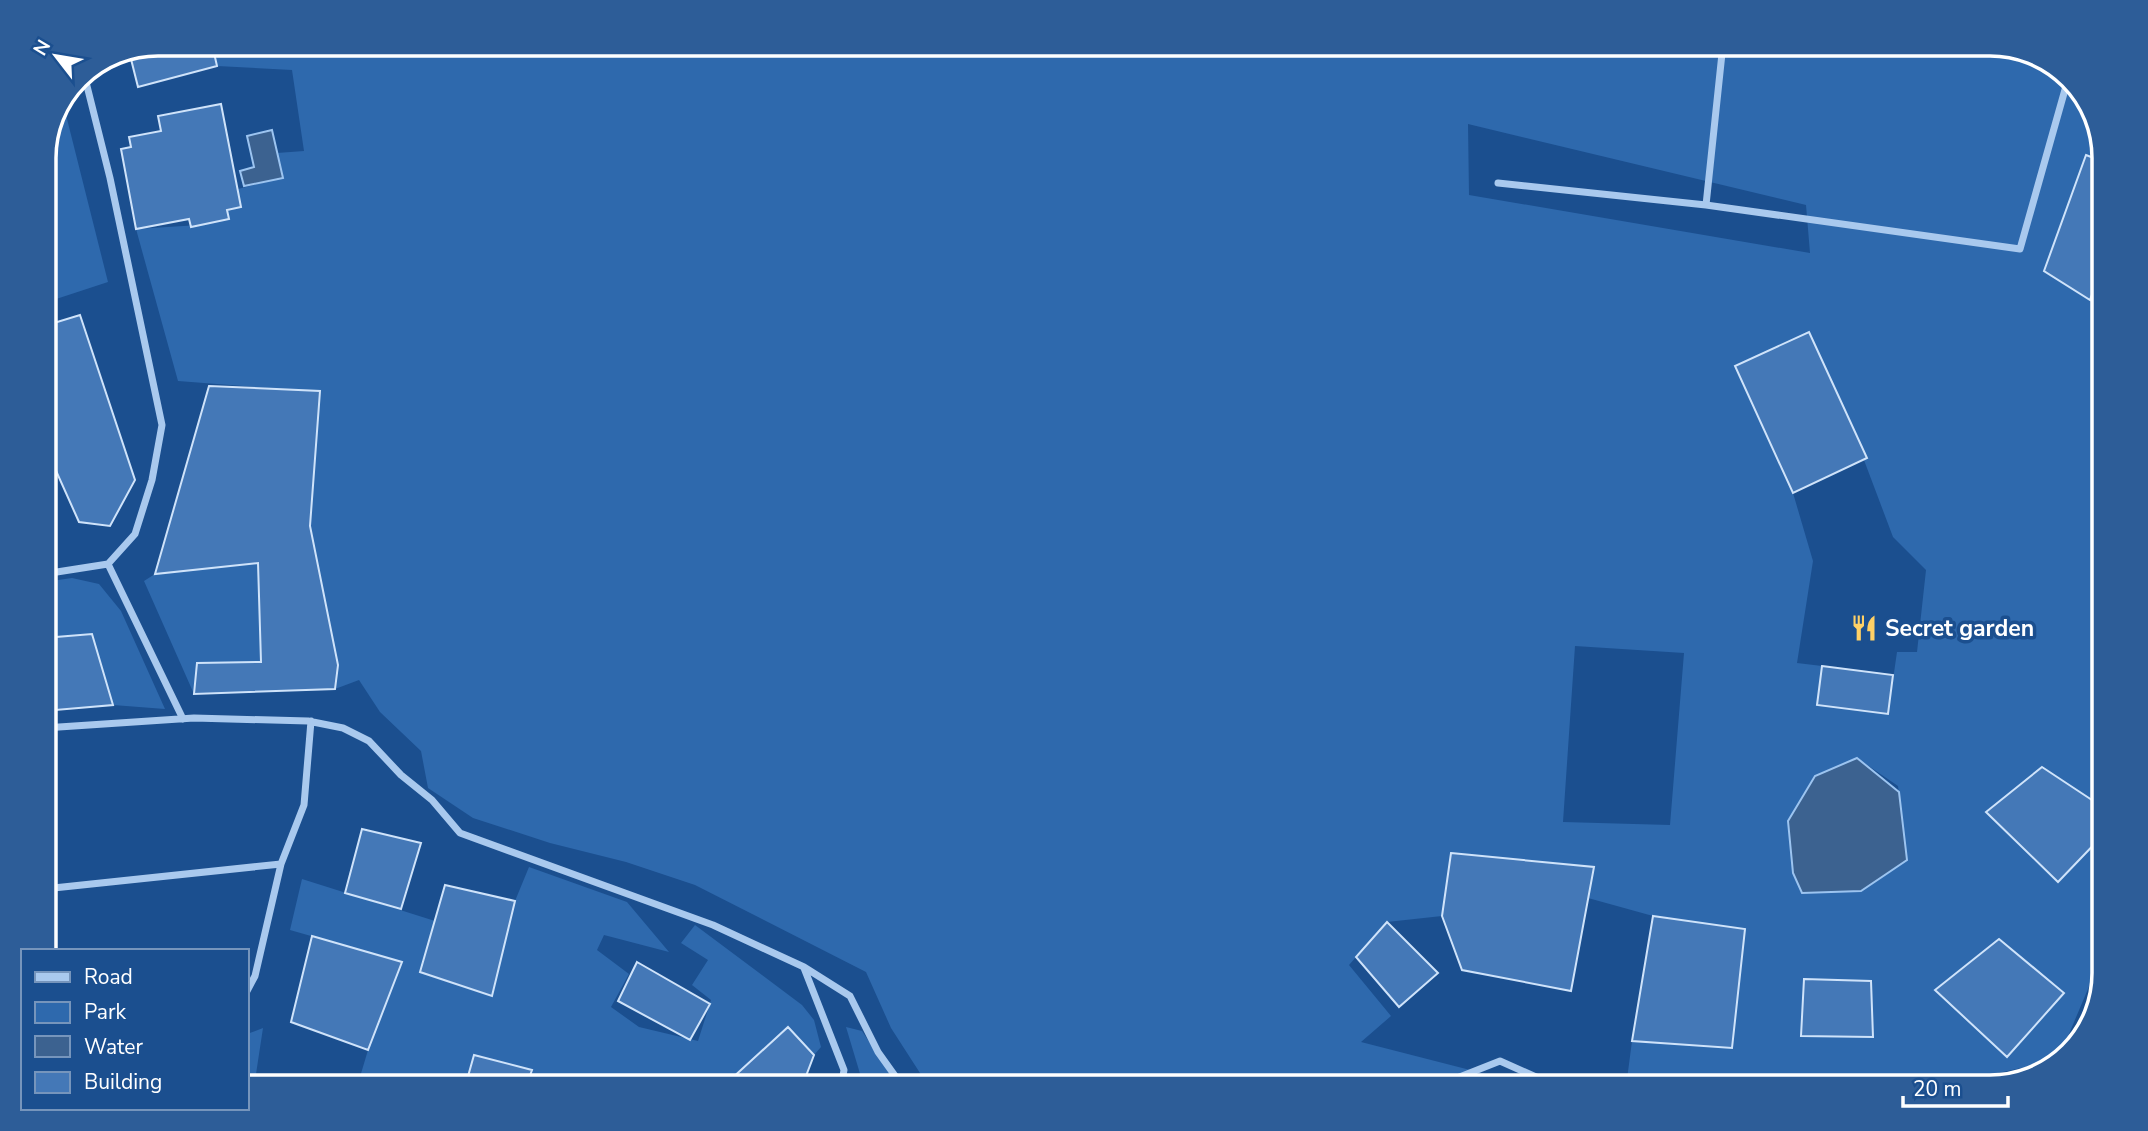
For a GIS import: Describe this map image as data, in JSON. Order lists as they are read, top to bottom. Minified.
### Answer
{"places":{"restaurant":["Secret garden"]},"legend":["Road","Park","Water","Building"],"scale_bar":"20 m","north":"top left"}
